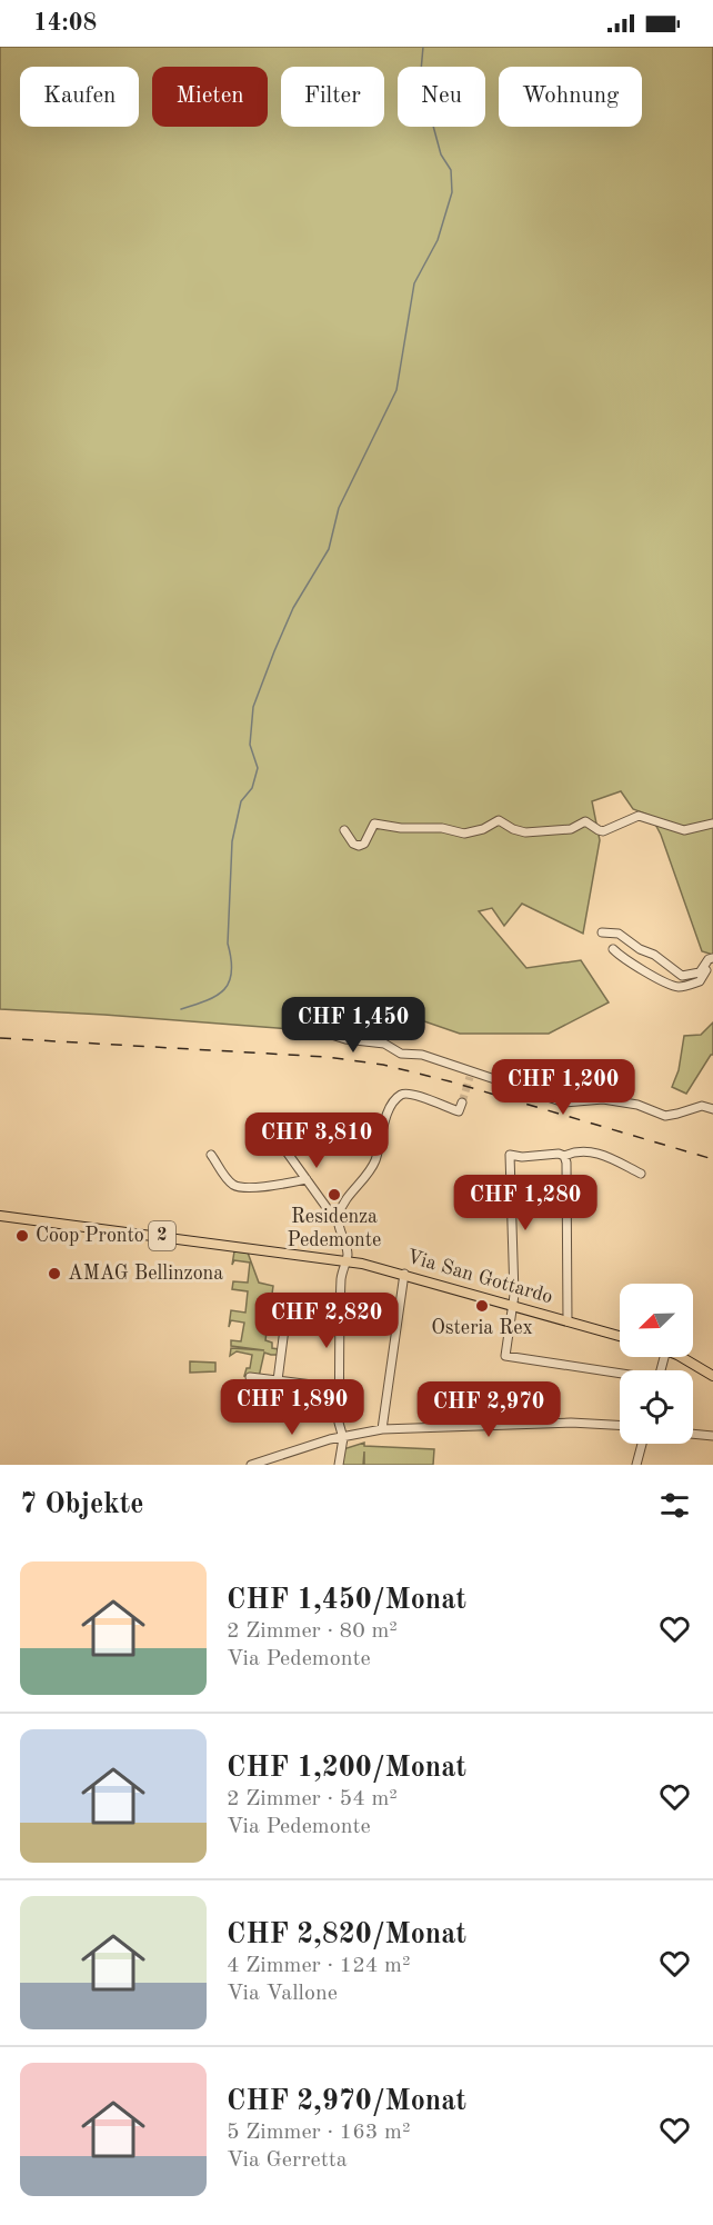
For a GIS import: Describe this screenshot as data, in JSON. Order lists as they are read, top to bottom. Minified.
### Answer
{"streets":{"main road":["2","Via San Gottardo"]},"places":["Residenza Pedemonte","Coop Pronto","AMAG Bellinzona","Osteria Rex"],"north":"bottom left","page":{"status":"14:08","chip":["Kaufen","Mieten","Filter","Neu","Wohnung"],"price":["CHF 1,450","CHF 1,200","CHF 3,810","CHF 1,280","CHF 2,820","CHF 1,890","CHF 2,970"],"heading":"7 Objekte","list":[{"name":"CHF 1,450/Monat","note":"2 Zimmer · 80 m² · Via Pedemonte"},{"name":"CHF 1,200/Monat","note":"2 Zimmer · 54 m² · Via Pedemonte"},{"name":"CHF 2,820/Monat","note":"4 Zimmer · 124 m² · Via Vallone"},{"name":"CHF 2,970/Monat","note":"5 Zimmer · 163 m² · Via Gerretta"}]}}
